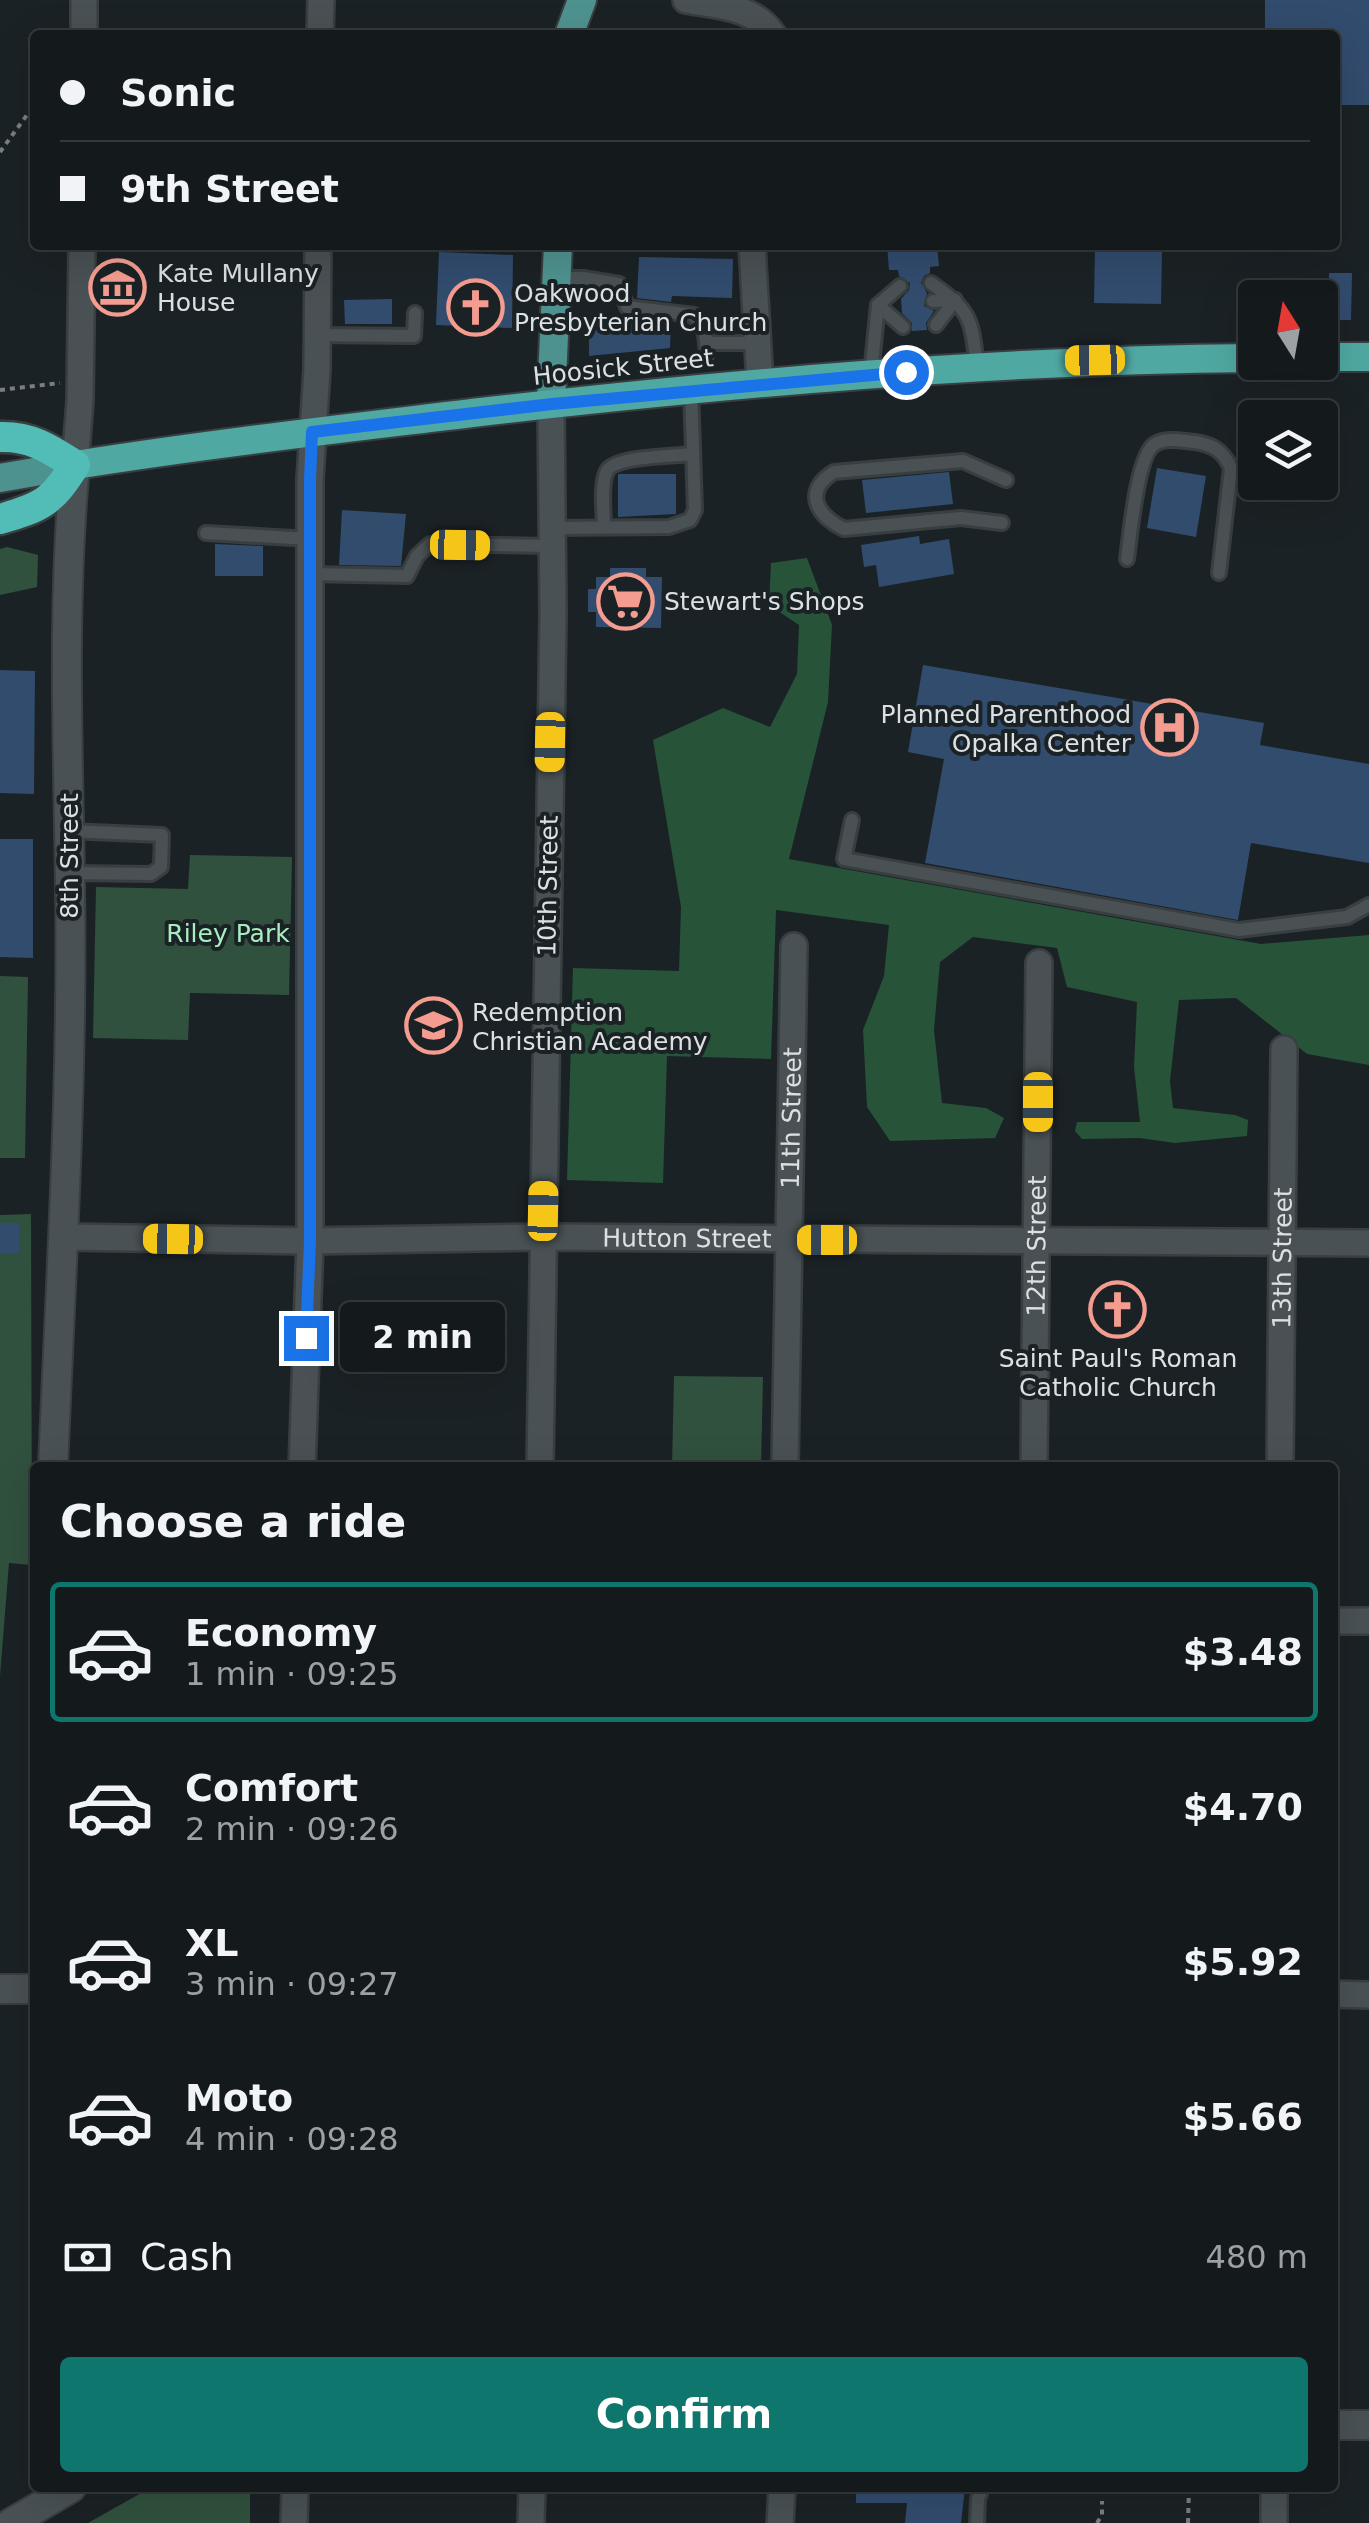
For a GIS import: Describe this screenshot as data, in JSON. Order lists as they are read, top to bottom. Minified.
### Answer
{"streets":{"highway":["Hoosick Street"],"main road":["10th Street"],"street":["8th Street","11th Street","Hutton Street","12th Street","13th Street"]},"crossings":[["Hoosick Street","8th Street"],["Hoosick Street","10th Street"],["8th Street","Hutton Street"],["10th Street","Hutton Street"],["11th Street","Hutton Street"],["Hutton Street","12th Street"],["Hutton Street","13th Street"]],"parks":["Riley Park"],"places":{"museum":["Kate Mullany House"],"church":["Oakwood Presbyterian Church","Saint Paul's Roman Catholic Church"],"supermarket":["Stewart's Shops"],"hospital":["Planned Parenthood Opalka Center"],"school or university":["Redemption Christian Academy"]},"north":"top","page":{"banner":["Sonic","9th Street"],"bubble":"2 min","heading":"Choose a ride","list":[{"name":"Economy","note":"1 min · 09:25","value":"$3.48"},{"name":"Comfort","note":"2 min · 09:26","value":"$4.70"},{"name":"XL","note":"3 min · 09:27","value":"$5.92"},{"name":"Moto","note":"4 min · 09:28","value":"$5.66"}],"pay":["Cash","480 m"],"buttons":"Confirm"}}
